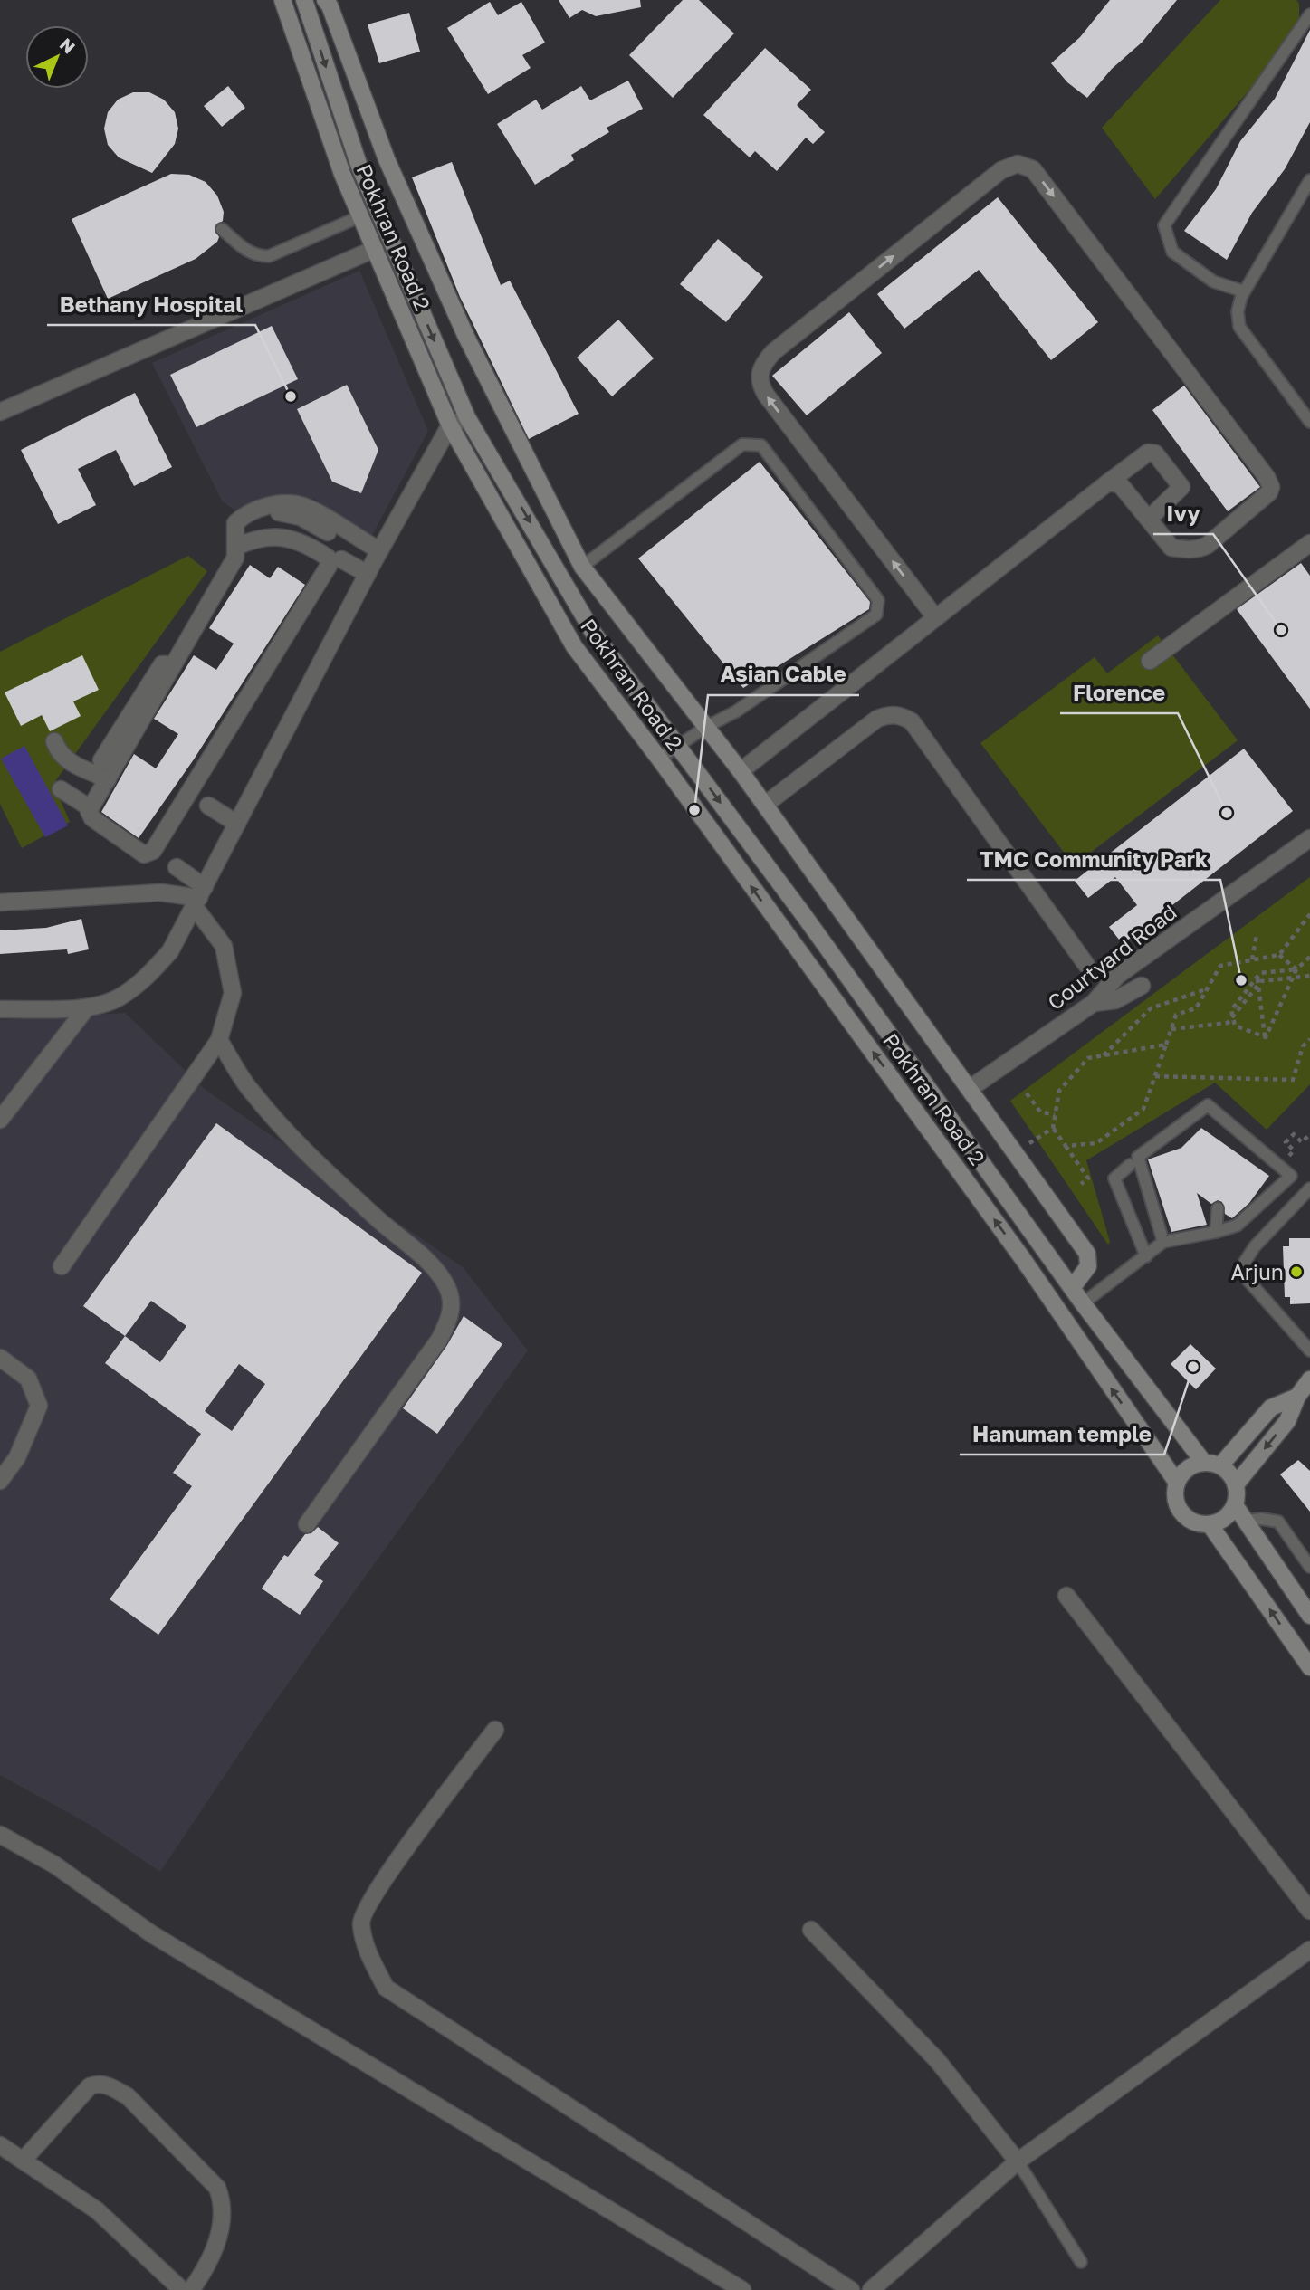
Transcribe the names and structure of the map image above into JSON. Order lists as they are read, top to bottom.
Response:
{
  "streets": {
    "main road": ["Pokhran Road 2"],
    "street": ["Courtyard Road"]
  },
  "places": [
    "Bethany Hospital",
    "Ivy",
    "Asian Cable",
    "Florence",
    "TMC Community Park",
    "Arjun",
    "Hanuman temple"
  ],
  "north": "top right"
}
